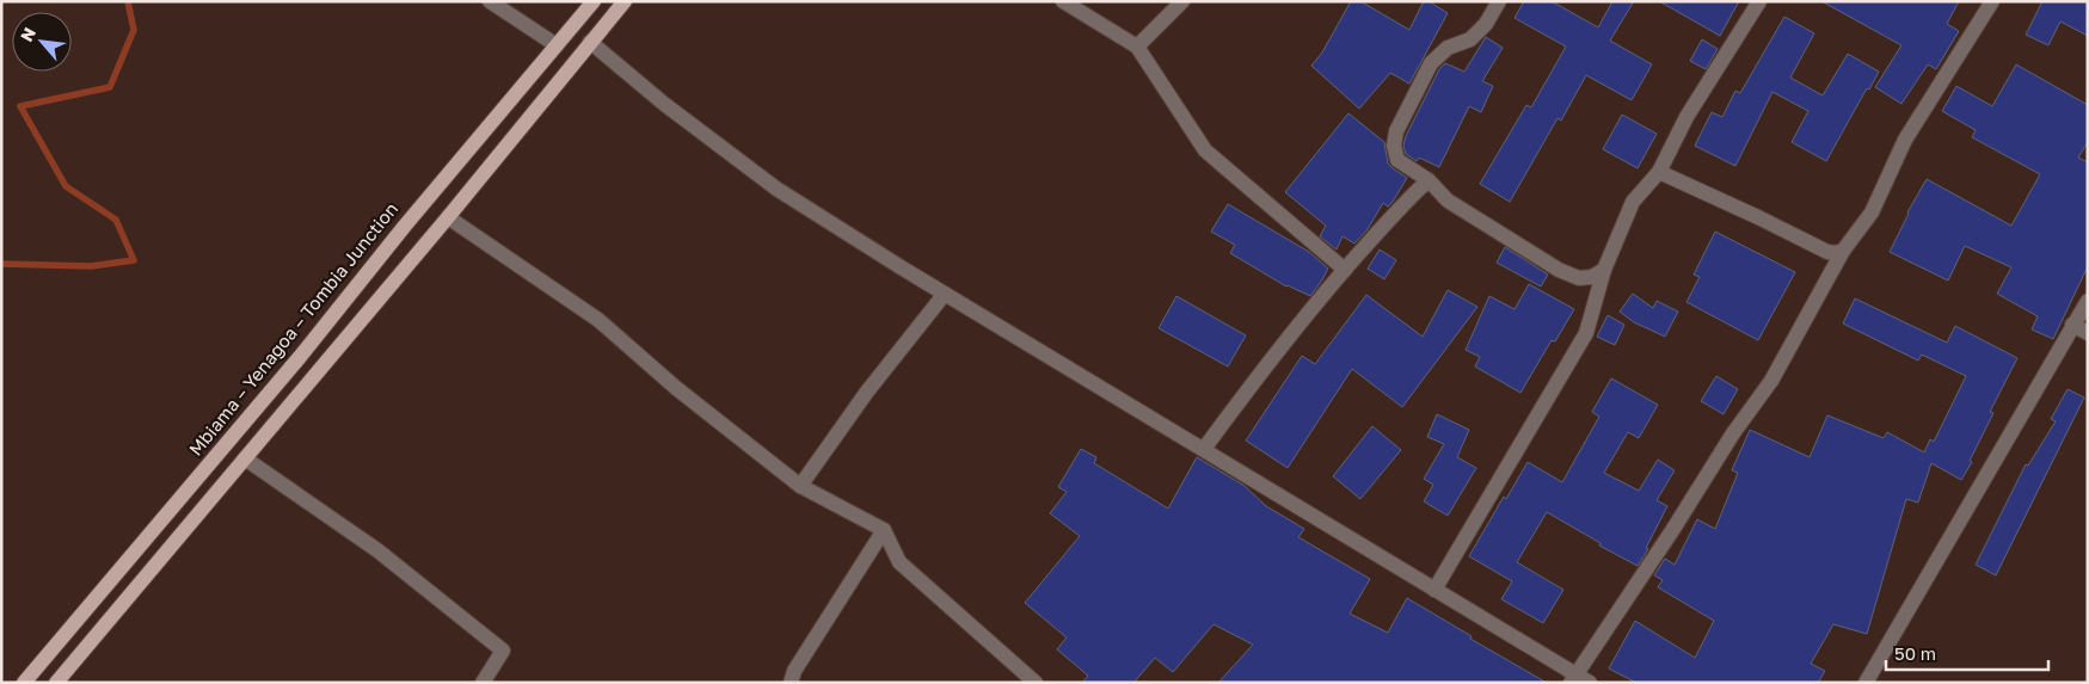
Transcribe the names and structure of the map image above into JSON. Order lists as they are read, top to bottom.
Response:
{
  "streets": {
    "main road": ["Mbiama – Yenagoa – Tombia Junction"]
  },
  "scale_bar": "50 m",
  "north": "top left"
}
